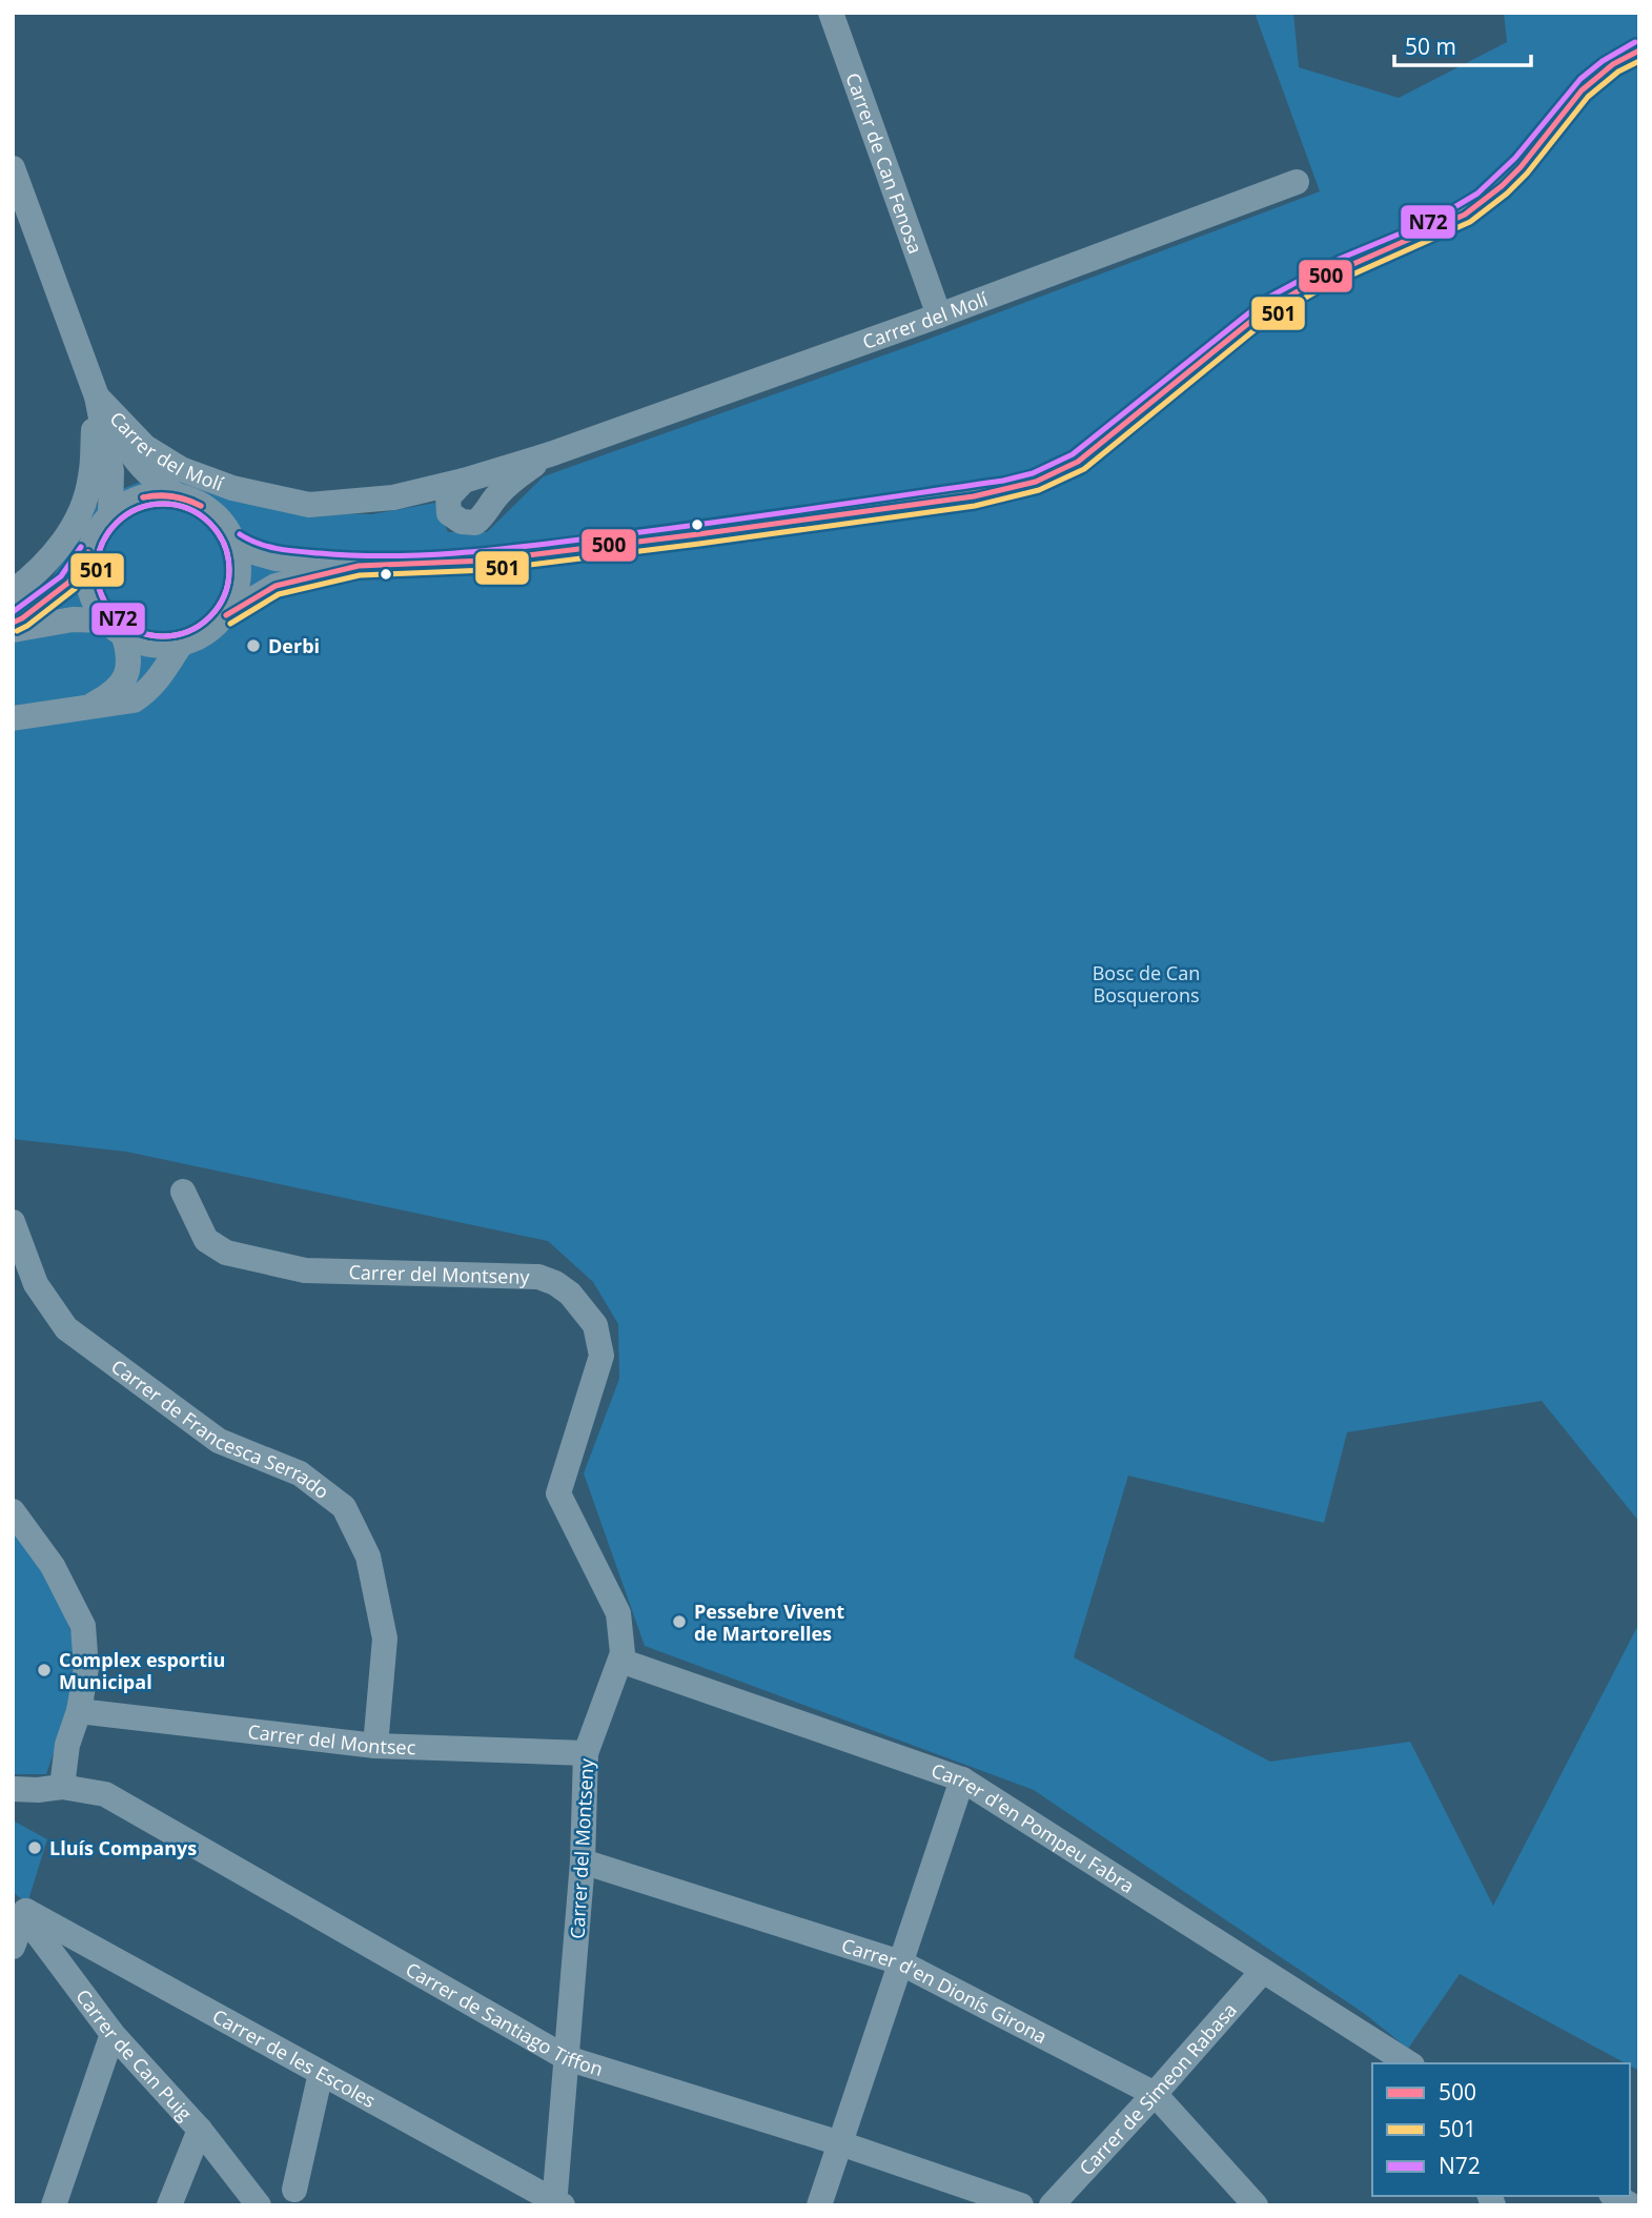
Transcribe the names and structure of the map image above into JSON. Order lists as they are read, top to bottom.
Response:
{
  "streets": {
    "street": [
      "Carrer de Can Fenosa",
      "Carrer del Molí",
      "Carrer del Montseny",
      "Carrer de Francesca Serrado",
      "Carrer del Montsec",
      "Carrer d'en Pompeu Fabra",
      "Carrer d'en Dionís Girona",
      "Carrer de Santiago Tiffon",
      "Carrer de Can Puig",
      "Carrer de les Escoles",
      "Carrer de Simeon Rabasa"
    ]
  },
  "crossings": [
    ["Carrer de Can Fenosa", "Carrer del Molí"],
    ["Carrer del Montseny", "Carrer del Montsec"],
    ["Carrer del Montseny", "Carrer d'en Pompeu Fabra"],
    ["Carrer del Montseny", "Carrer d'en Dionís Girona"],
    ["Carrer del Montseny", "Carrer de Santiago Tiffon"],
    ["Carrer del Montseny", "Carrer de les Escoles"],
    ["Carrer de Francesca Serrado", "Carrer del Montsec"],
    ["Carrer d'en Pompeu Fabra", "Carrer de Simeon Rabasa"],
    ["Carrer d'en Dionís Girona", "Carrer de Simeon Rabasa"],
    ["Carrer de Can Puig", "Carrer de les Escoles"]
  ],
  "parks": ["Bosc de Can Bosquerons"],
  "places": [
    "Derbi",
    "Pessebre Vivent de Martorelles",
    "Complex esportiu Municipal",
    "Lluís Companys"
  ],
  "lines": ["transit line N72", "transit line 500", "transit line 501"],
  "legend": ["500", "501", "N72"],
  "scale_bar": "50 m"
}
